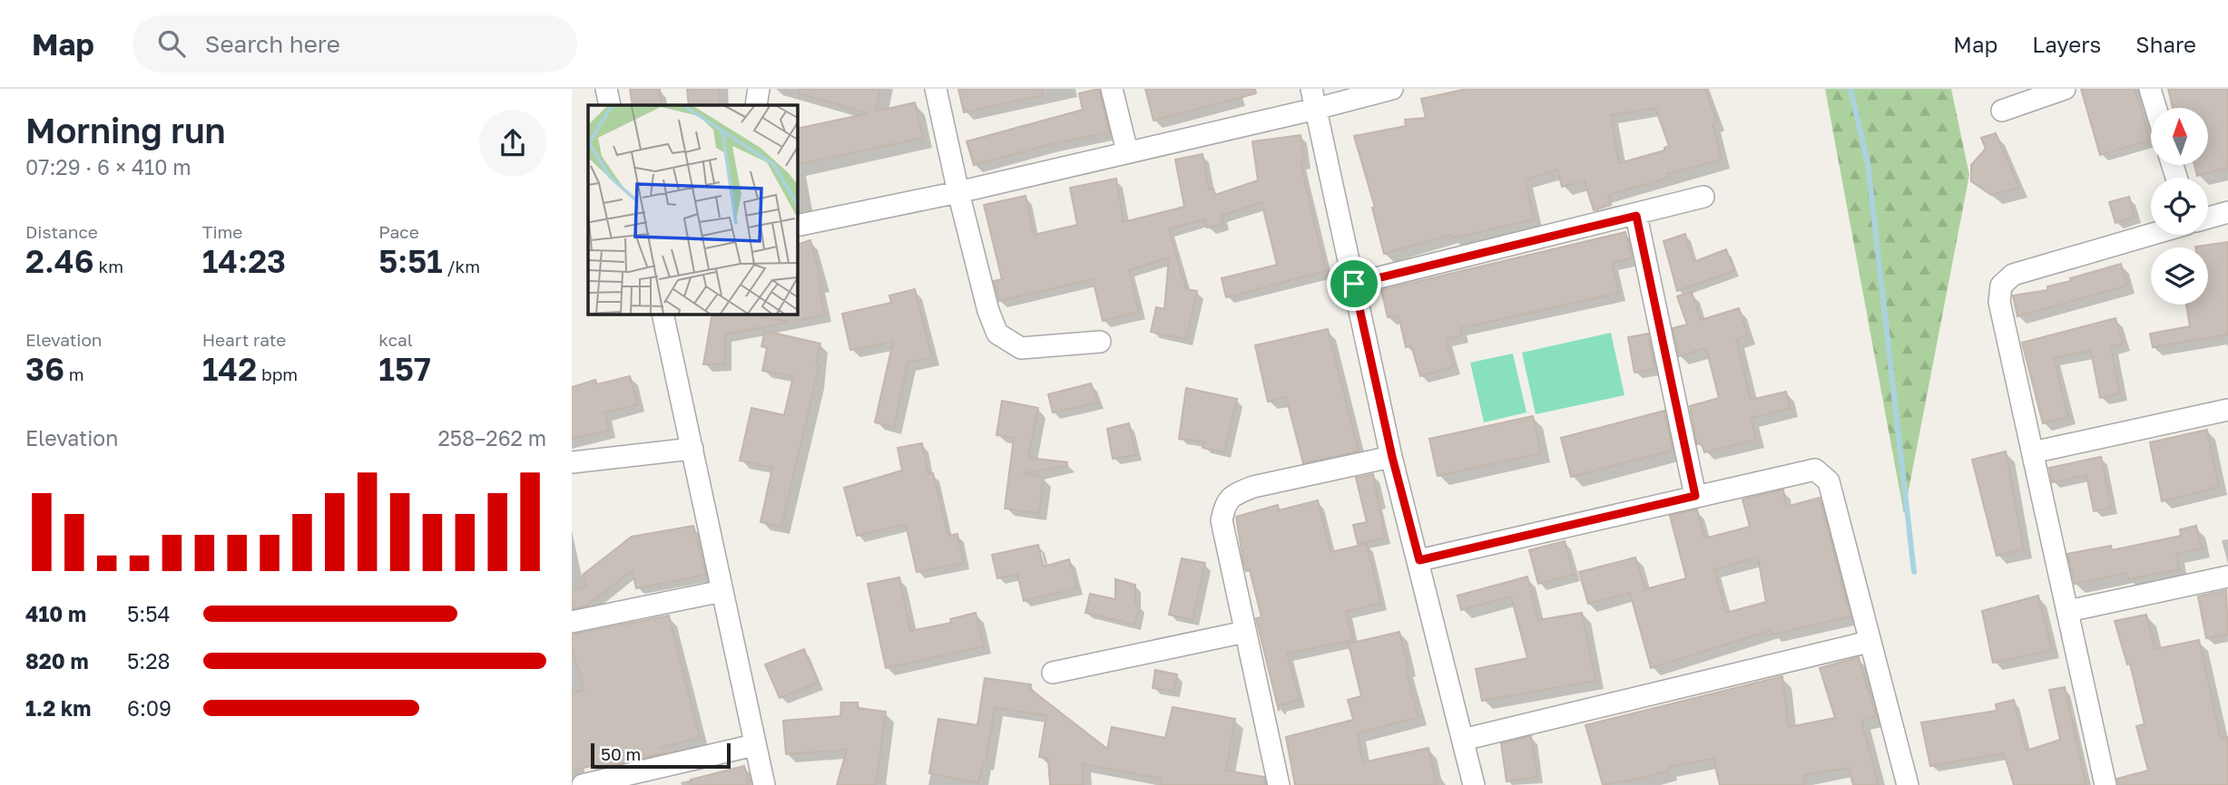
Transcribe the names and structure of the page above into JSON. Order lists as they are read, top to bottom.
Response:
{
  "scale_bar": "50 m",
  "north": "top",
  "page": {
    "header": "Map",
    "search": "Search here",
    "nav": ["Map", "Layers", "Share"],
    "heading": ["Morning run", "07:29 · 6 × 410 m"],
    "stats": [
      ["Distance", "2.46 km"],
      ["Time", "14:23"],
      ["Pace", "5:51 /km"],
      ["Elevation", "36 m"],
      ["Heart rate", "142 bpm"],
      ["kcal", "157"]
    ],
    "chart": ["Elevation", "258–262 m"],
    "list": [
      {
        "name": "410 m",
        "note": "5:54"
      },
      {
        "name": "820 m",
        "note": "5:28"
      },
      {
        "name": "1.2 km",
        "note": "6:09"
      }
    ],
    "scale": "50 m"
  }
}
